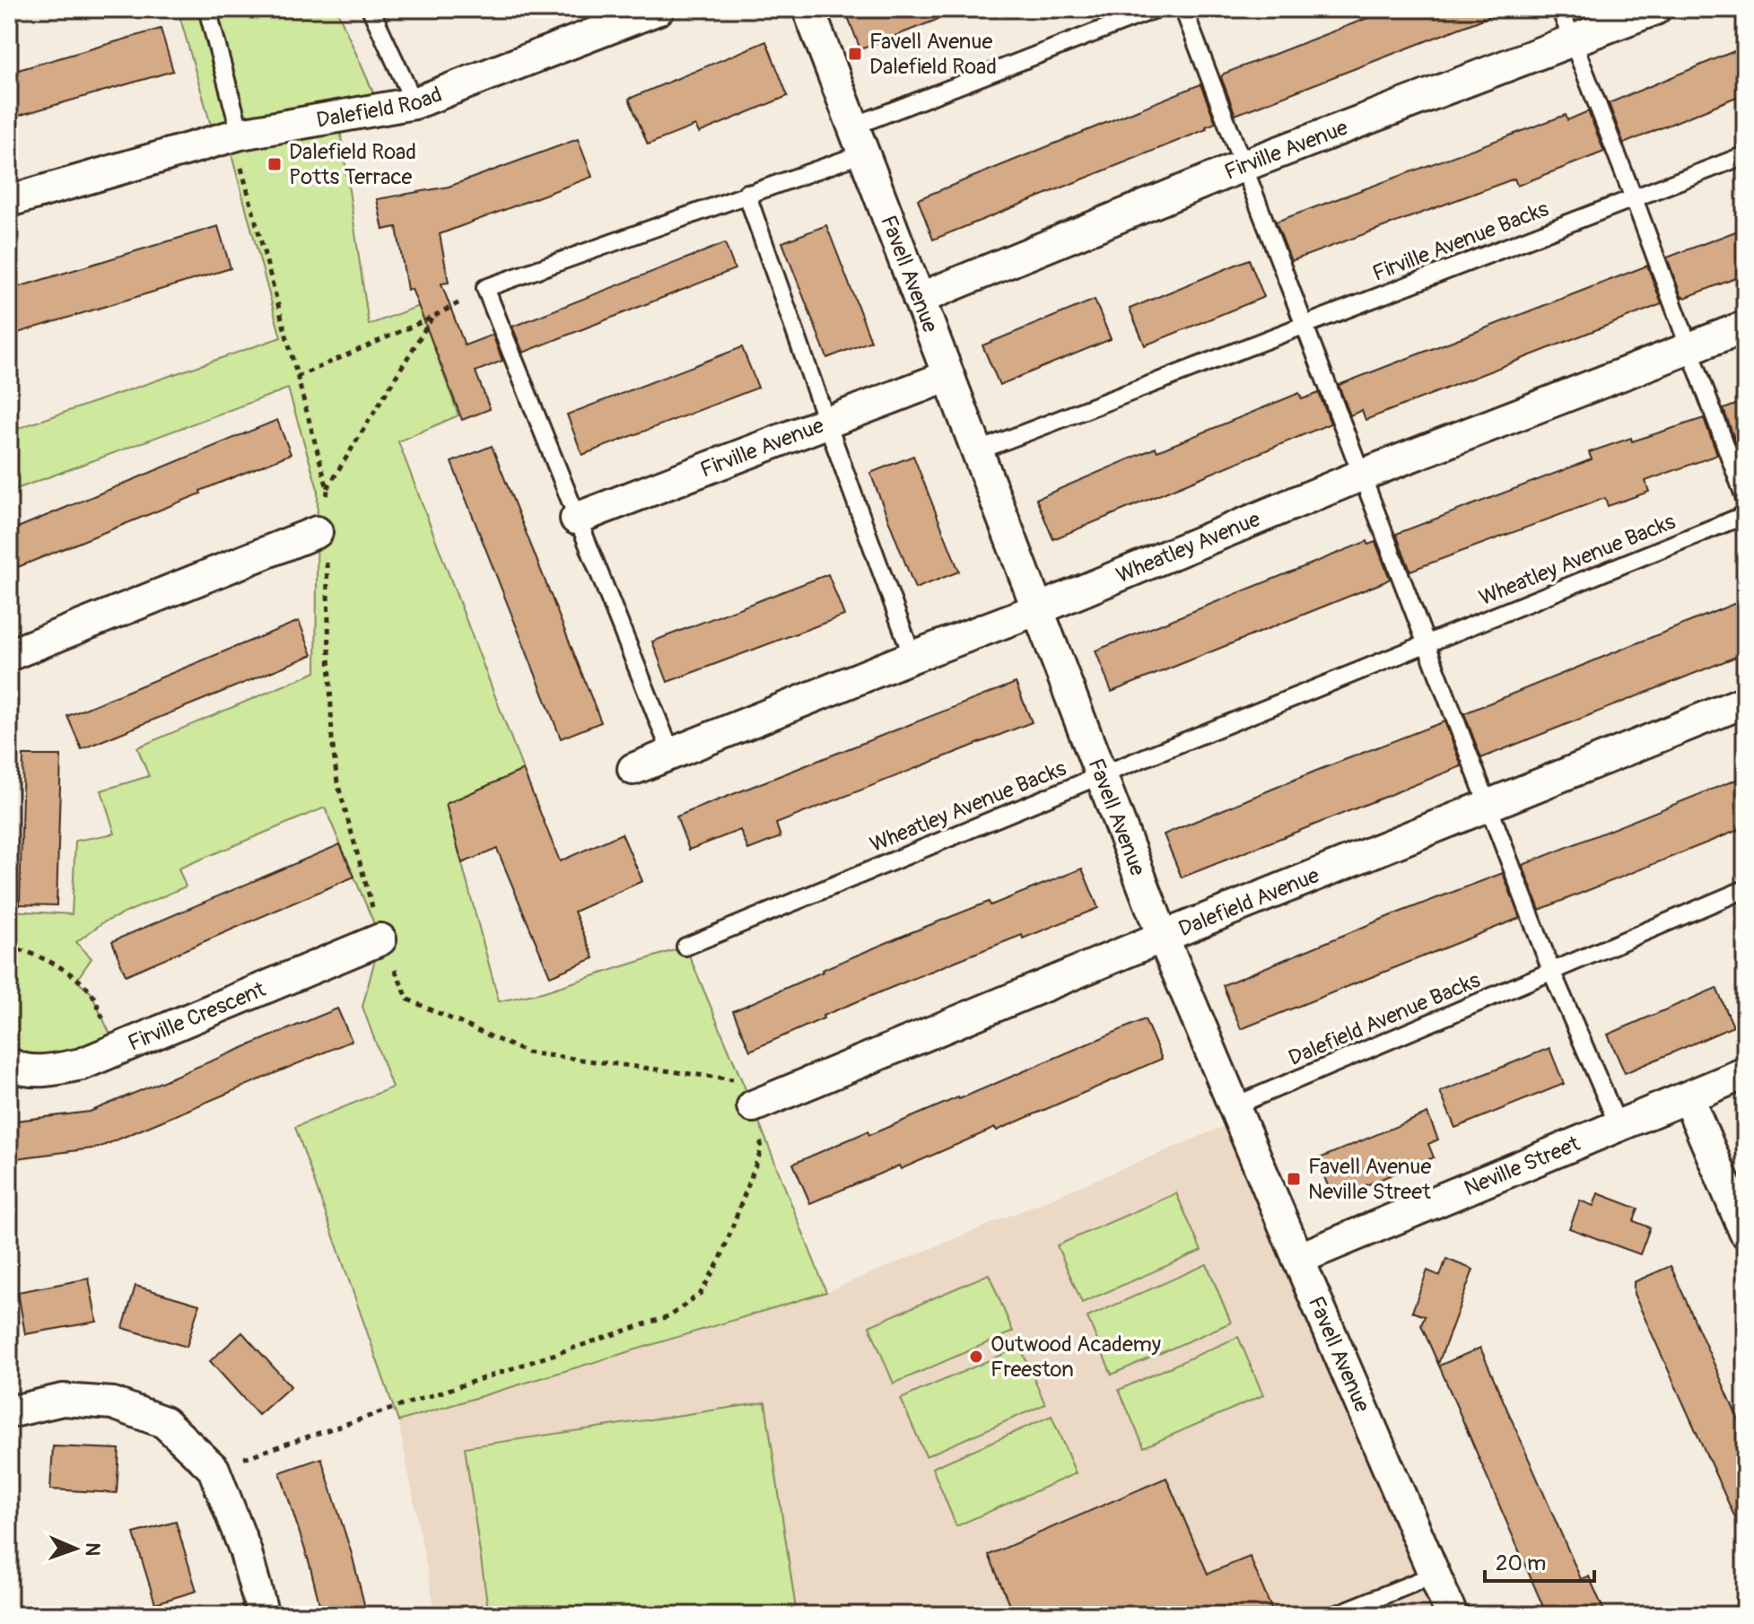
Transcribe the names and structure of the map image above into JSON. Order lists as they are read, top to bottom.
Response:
{
  "streets": {
    "street": [
      "Dalefield Road",
      "Firville Avenue",
      "Favell Avenue",
      "Wheatley Avenue",
      "Dalefield Avenue",
      "Firville Crescent",
      "Neville Street"
    ],
    "lane": ["Firville Avenue Backs", "Wheatley Avenue Backs", "Dalefield Avenue Backs"]
  },
  "crossings": [
    ["Firville Avenue", "Favell Avenue"],
    ["Firville Avenue Backs", "Favell Avenue"],
    ["Favell Avenue", "Wheatley Avenue"],
    ["Favell Avenue", "Wheatley Avenue Backs"],
    ["Favell Avenue", "Dalefield Avenue"],
    ["Favell Avenue", "Dalefield Avenue Backs"],
    ["Favell Avenue", "Neville Street"]
  ],
  "places": {
    "transit": ["Favell Avenue Dalefield Road", "Dalefield Road Potts Terrace", "Favell Avenue Neville Street"],
    "other": ["Outwood Academy Freeston"]
  },
  "scale_bar": "20 m",
  "north": "right"
}
